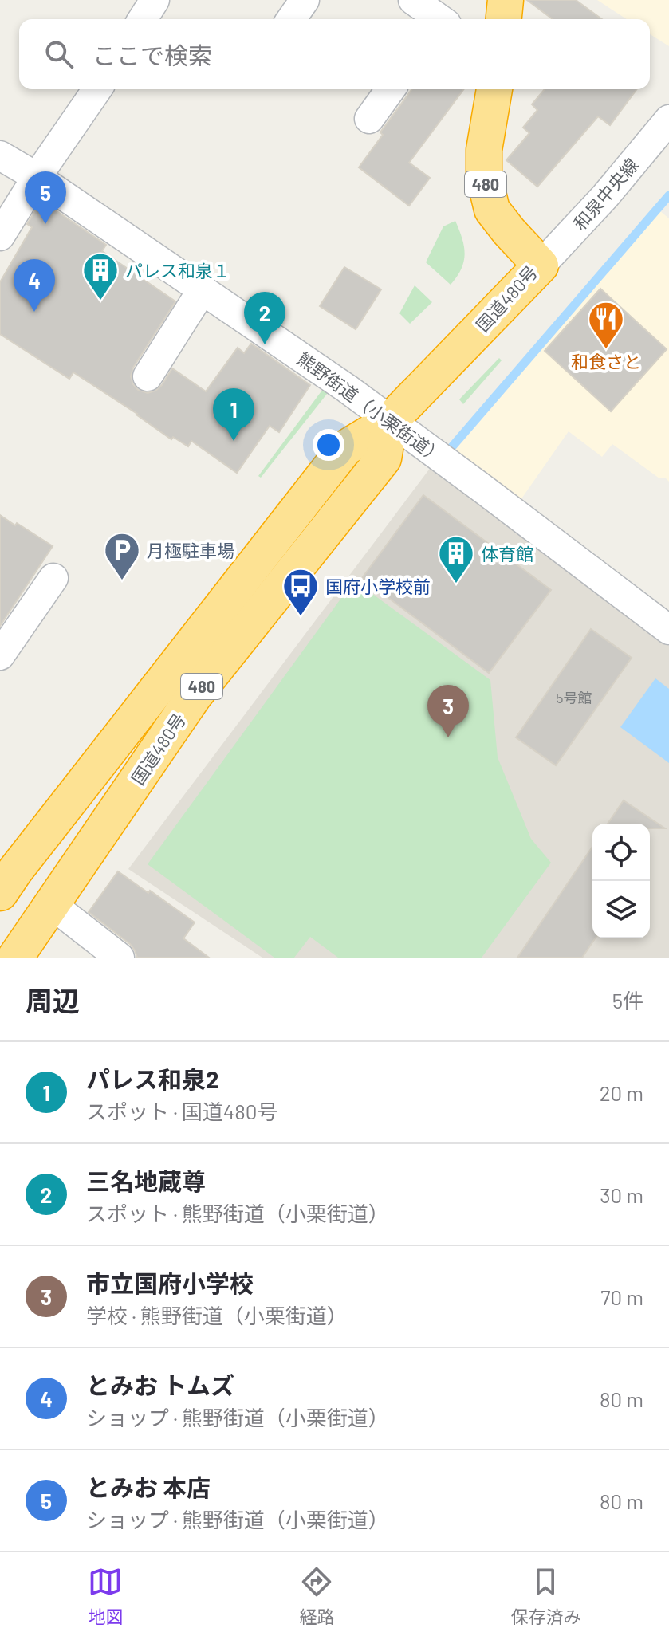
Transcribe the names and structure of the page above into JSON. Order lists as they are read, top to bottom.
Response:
{
  "streets": {
    "highway": ["480", "国道480号"],
    "street": ["和泉中央線", "熊野街道（小栗街道）"]
  },
  "crossings": [
    ["和泉中央線", "国道480号"],
    ["国道480号", "熊野街道（小栗街道）"]
  ],
  "places": {
    "building": ["パレス和泉１", "体育館"],
    "restaurant": ["和食さと"],
    "parking": ["月極駐車場"],
    "bus stop": ["国府小学校前"]
  },
  "house_numbers": ["5号館"],
  "page": {
    "search": "ここで検索",
    "pins": [
      "5",
      "4",
      "2",
      "1",
      "3"
    ],
    "heading": ["周辺", "5件"],
    "list": [
      {
        "mark": "1",
        "name": "パレス和泉2",
        "note": "スポット · 国道480号",
        "value": "20 m"
      },
      {
        "mark": "2",
        "name": "三名地蔵尊",
        "note": "スポット · 熊野街道（小栗街道）",
        "value": "30 m"
      },
      {
        "mark": "3",
        "name": "市立国府小学校",
        "note": "学校 · 熊野街道（小栗街道）",
        "value": "70 m"
      },
      {
        "mark": "4",
        "name": "とみお トムズ",
        "note": "ショップ · 熊野街道（小栗街道）",
        "value": "80 m"
      },
      {
        "mark": "5",
        "name": "とみお 本店",
        "note": "ショップ · 熊野街道（小栗街道）",
        "value": "80 m"
      }
    ],
    "nav": ["地図", "経路", "保存済み"]
  }
}
